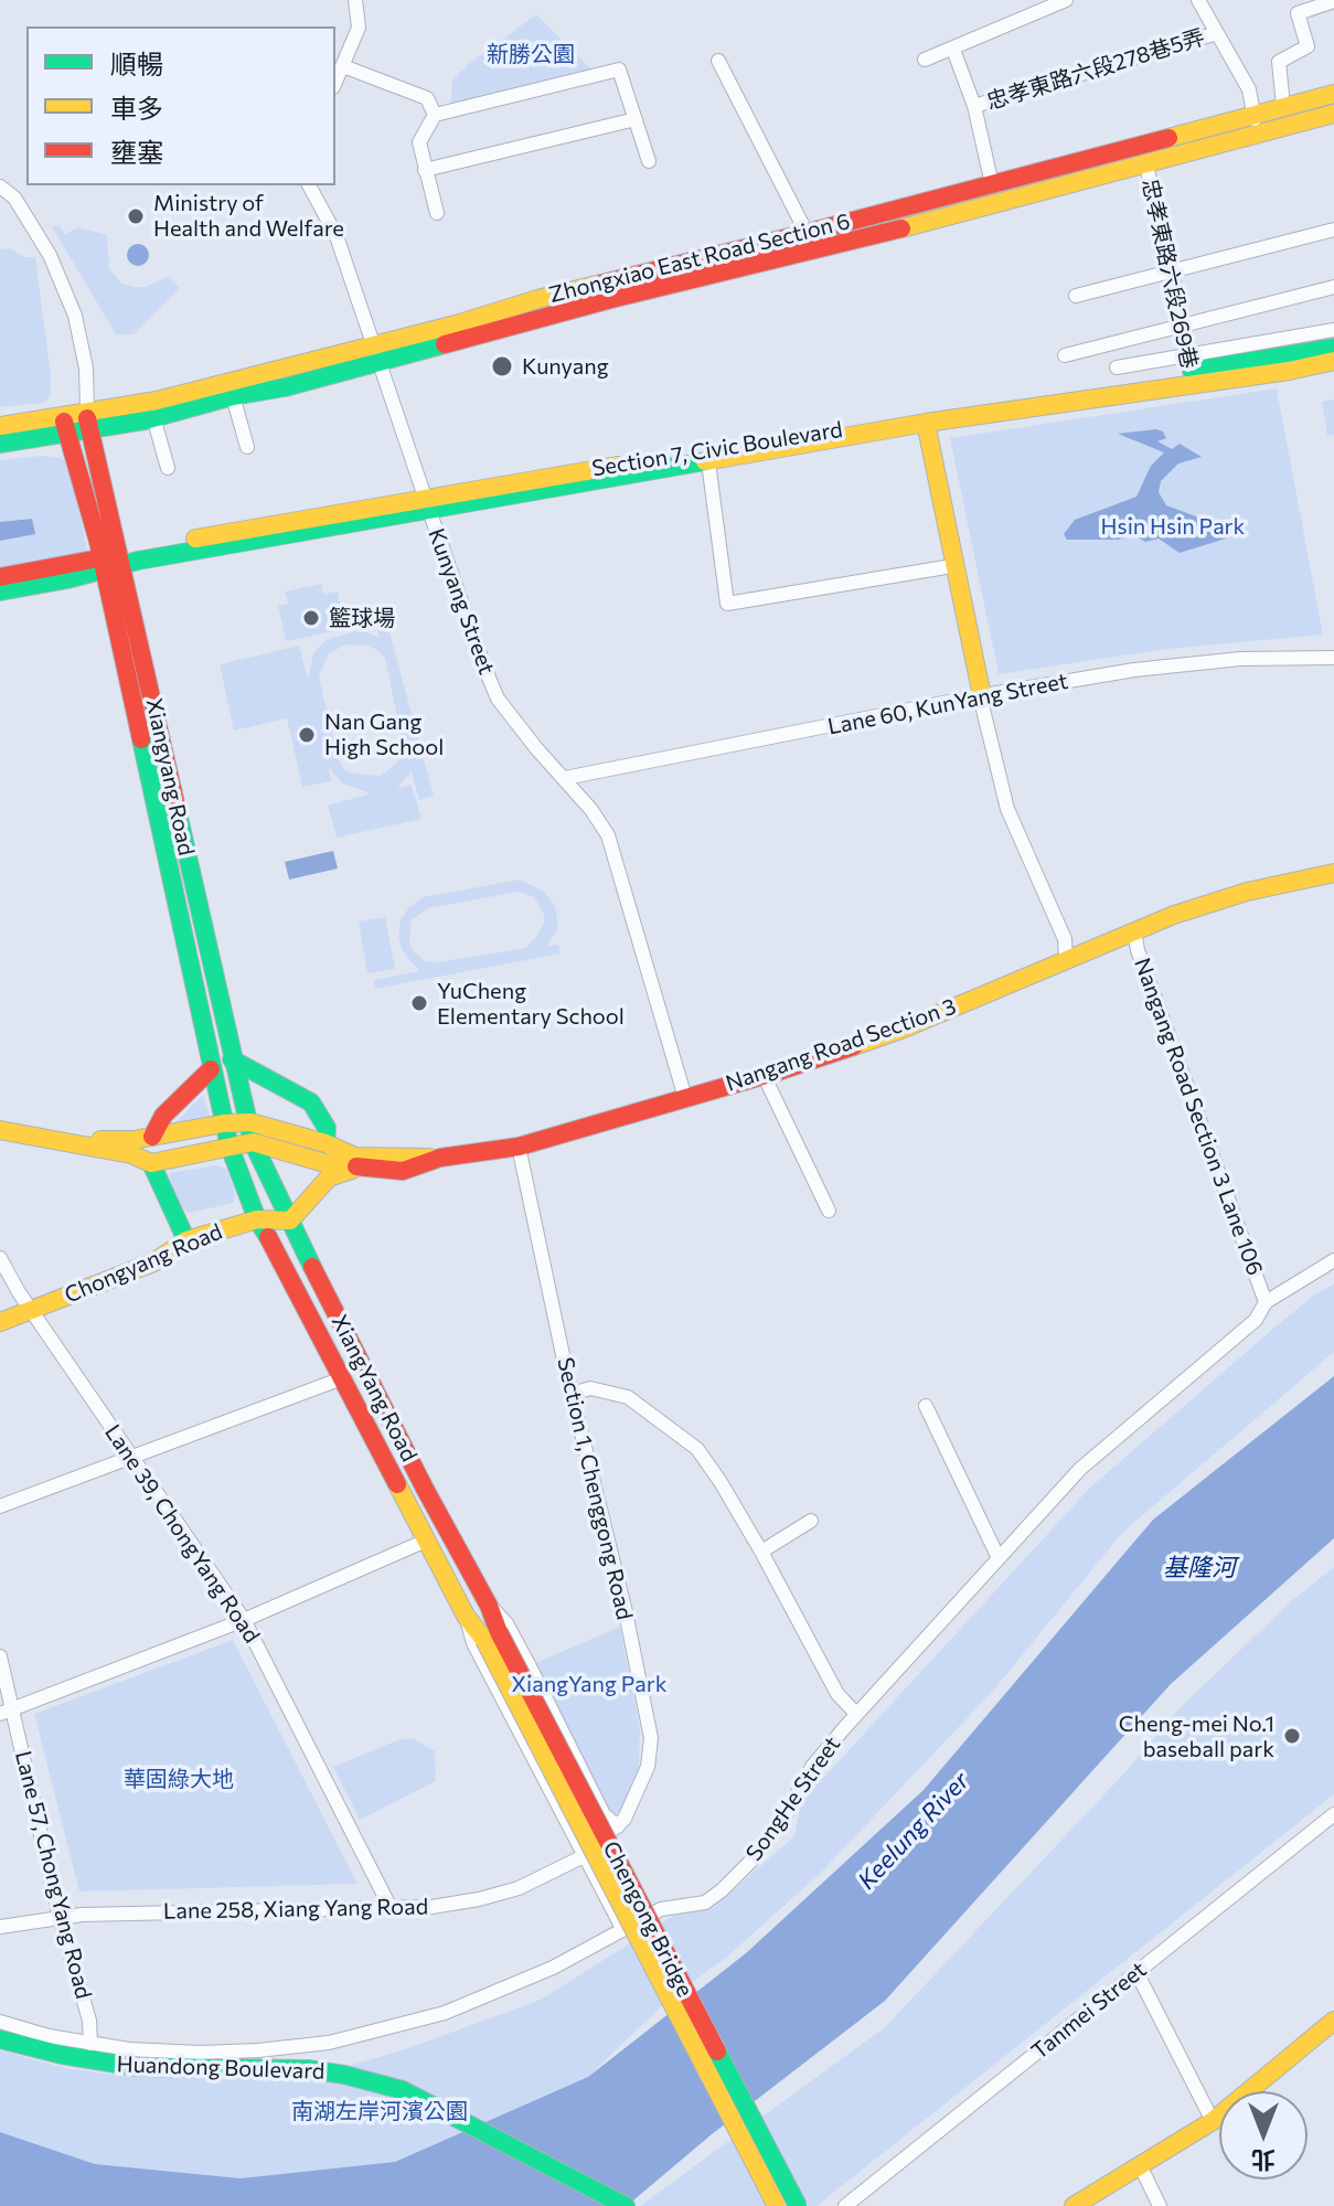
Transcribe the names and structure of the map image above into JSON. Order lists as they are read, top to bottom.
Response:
{
  "streets": {
    "main road": [
      "Zhongxiao East Road Section 6",
      "Section 7, Civic Boulevard",
      "Xiangyang Road",
      "Nangang Road Section 3",
      "Chongyang Road",
      "XiangYang Road",
      "Chengong Bridge",
      "Huandong Boulevard"
    ],
    "street": [
      "忠孝東路六段278巷5弄",
      "忠孝東路六段269巷",
      "Kunyang Street",
      "Lane 60, KunYang Street",
      "Nangang Road Section 3 Lane 106",
      "Section 1, Chenggong Road",
      "Lane 39, ChongYang Road",
      "SongHe Street",
      "Lane 57, ChongYang Road",
      "Lane 258, Xiang Yang Road",
      "Tanmei Street"
    ]
  },
  "crossings": [
    ["Zhongxiao East Road Section 6", "忠孝東路六段269巷"],
    ["Zhongxiao East Road Section 6", "Kunyang Street"],
    ["Zhongxiao East Road Section 6", "Xiangyang Road"],
    ["忠孝東路六段269巷", "Section 7, Civic Boulevard"],
    ["Section 7, Civic Boulevard", "Kunyang Street"],
    ["Section 7, Civic Boulevard", "Xiangyang Road"],
    ["Kunyang Street", "Lane 60, KunYang Street"],
    ["Kunyang Street", "Nangang Road Section 3"],
    ["Xiangyang Road", "XiangYang Road"],
    ["Nangang Road Section 3", "Nangang Road Section 3 Lane 106"],
    ["Nangang Road Section 3", "Section 1, Chenggong Road"],
    ["Nangang Road Section 3 Lane 106", "SongHe Street"],
    ["Chongyang Road", "XiangYang Road"],
    ["Chongyang Road", "Lane 39, ChongYang Road"],
    ["XiangYang Road", "Chengong Bridge"],
    ["Section 1, Chenggong Road", "Lane 258, Xiang Yang Road"],
    ["Lane 39, ChongYang Road", "Lane 258, Xiang Yang Road"],
    ["SongHe Street", "Lane 57, ChongYang Road"],
    ["Lane 57, ChongYang Road", "Lane 258, Xiang Yang Road"]
  ],
  "water": ["基隆河", "Keelung River"],
  "parks": [
    "新勝公園",
    "Hsin Hsin Park",
    "XiangYang Park",
    "華固綠大地",
    "南湖左岸河濱公園"
  ],
  "places": [
    "Ministry of Health and Welfare",
    "Kunyang",
    "籃球場",
    "Nan Gang High School",
    "YuCheng Elementary School",
    "Cheng-mei No.1 baseball park"
  ],
  "legend": ["順暢", "車多", "壅塞"],
  "north": "bottom"
}
